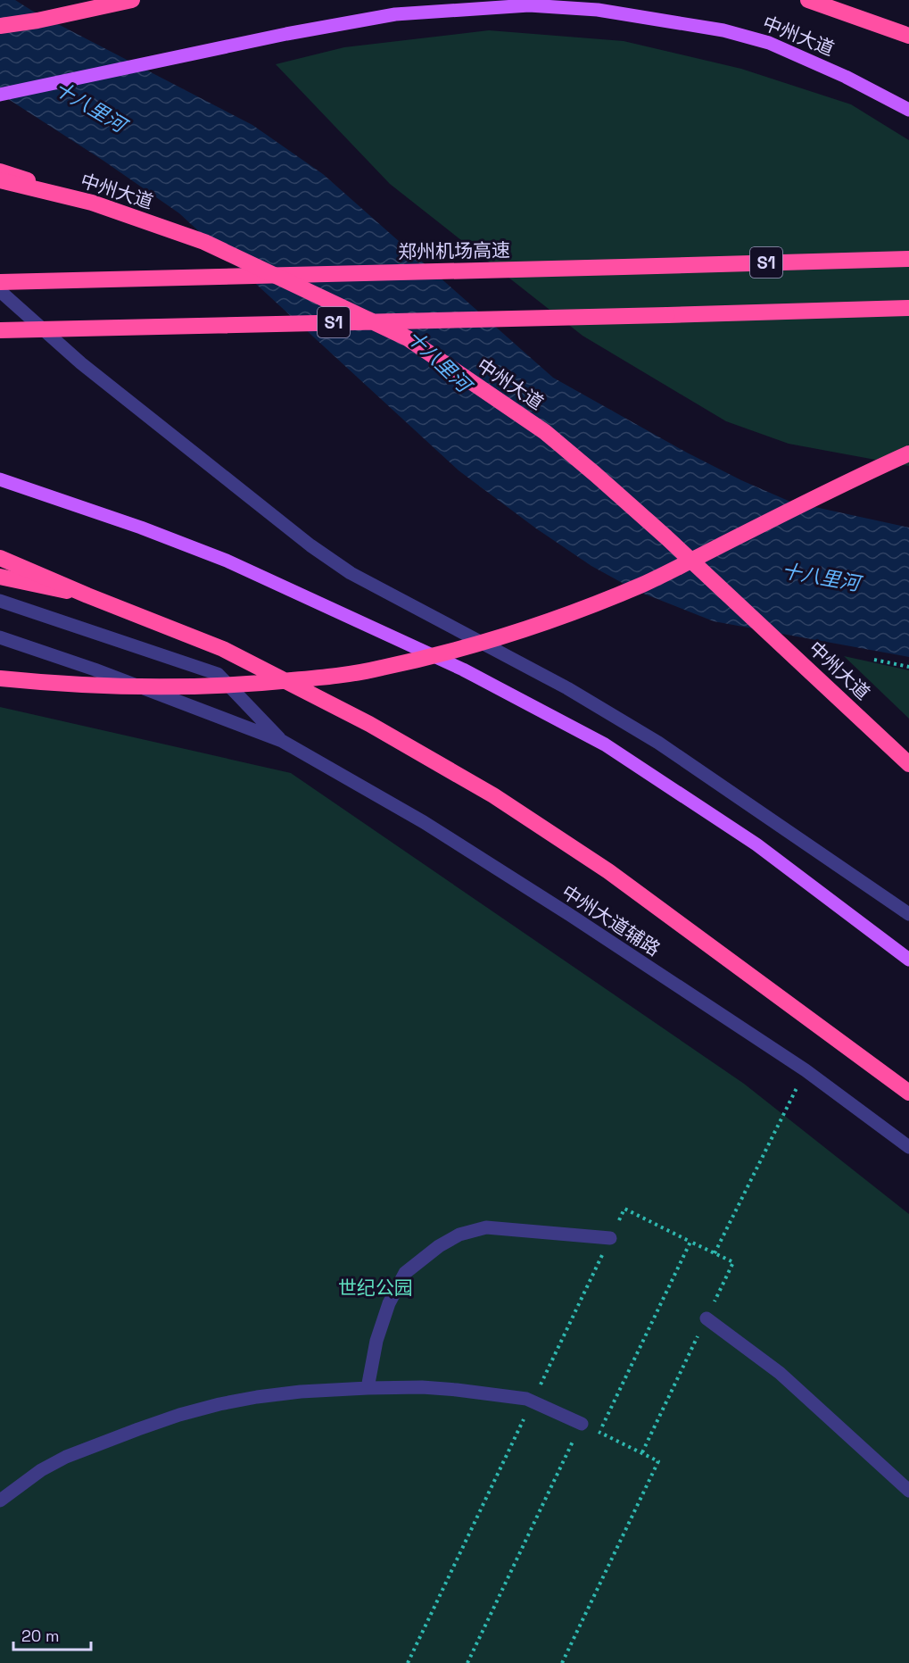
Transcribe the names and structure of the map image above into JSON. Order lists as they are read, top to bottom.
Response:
{
  "streets": {
    "highway": ["中州大道", "郑州机场高速", "S1"],
    "street": ["中州大道辅路"]
  },
  "water": ["十八里河"],
  "parks": ["世纪公园"],
  "scale_bar": "20 m"
}
